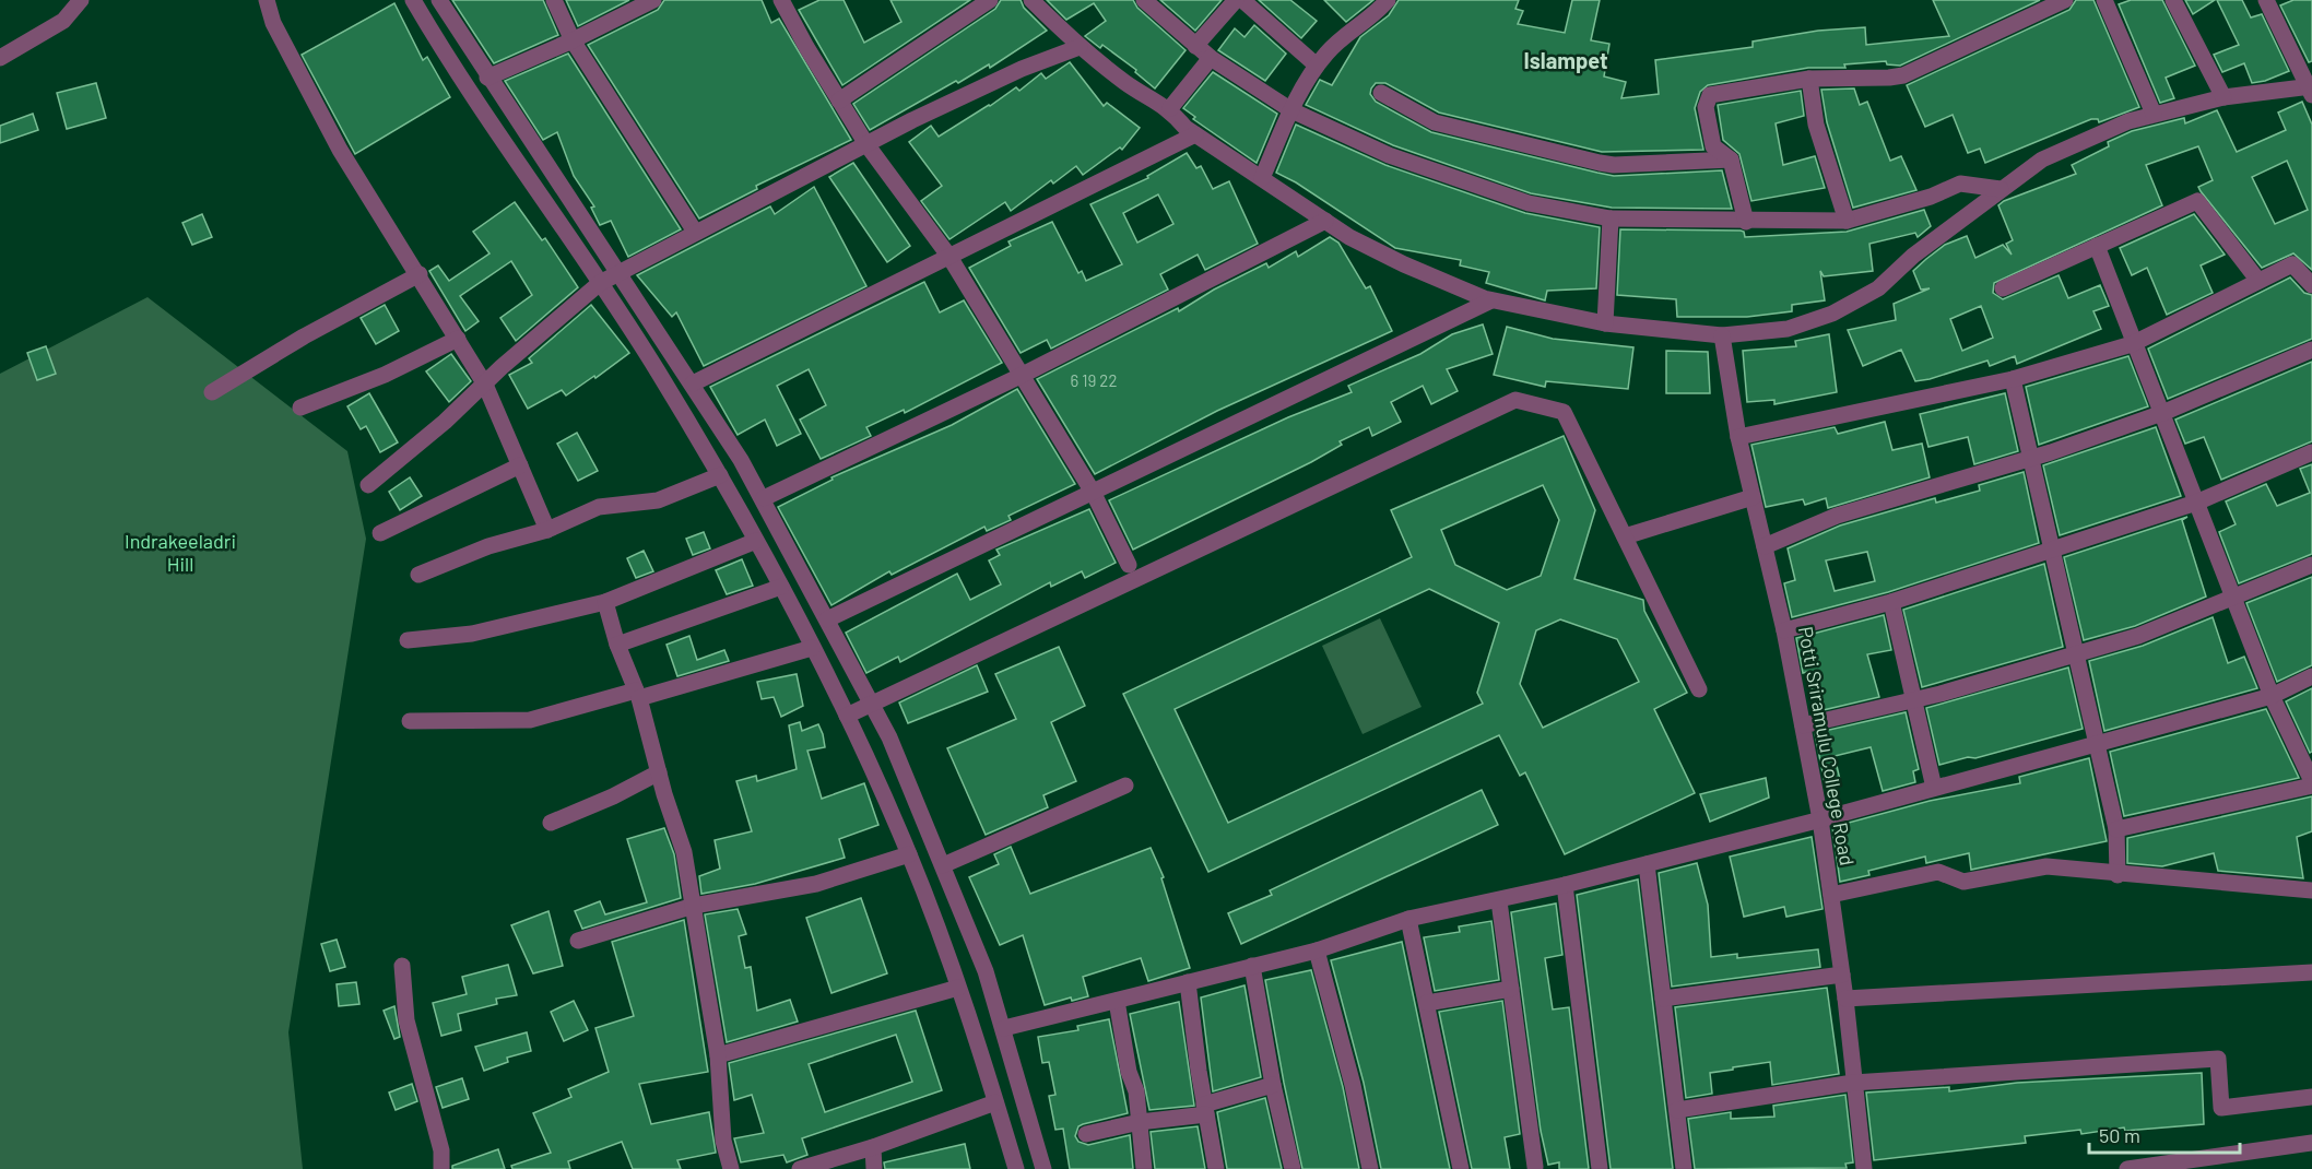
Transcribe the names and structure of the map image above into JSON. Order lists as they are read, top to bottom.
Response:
{
  "streets": {
    "street": ["Potti Sriramulu College Road"]
  },
  "districts": ["Islampet"],
  "parks": ["Indrakeeladri Hill"],
  "house_numbers": ["6 19 22"],
  "scale_bar": "50 m"
}
